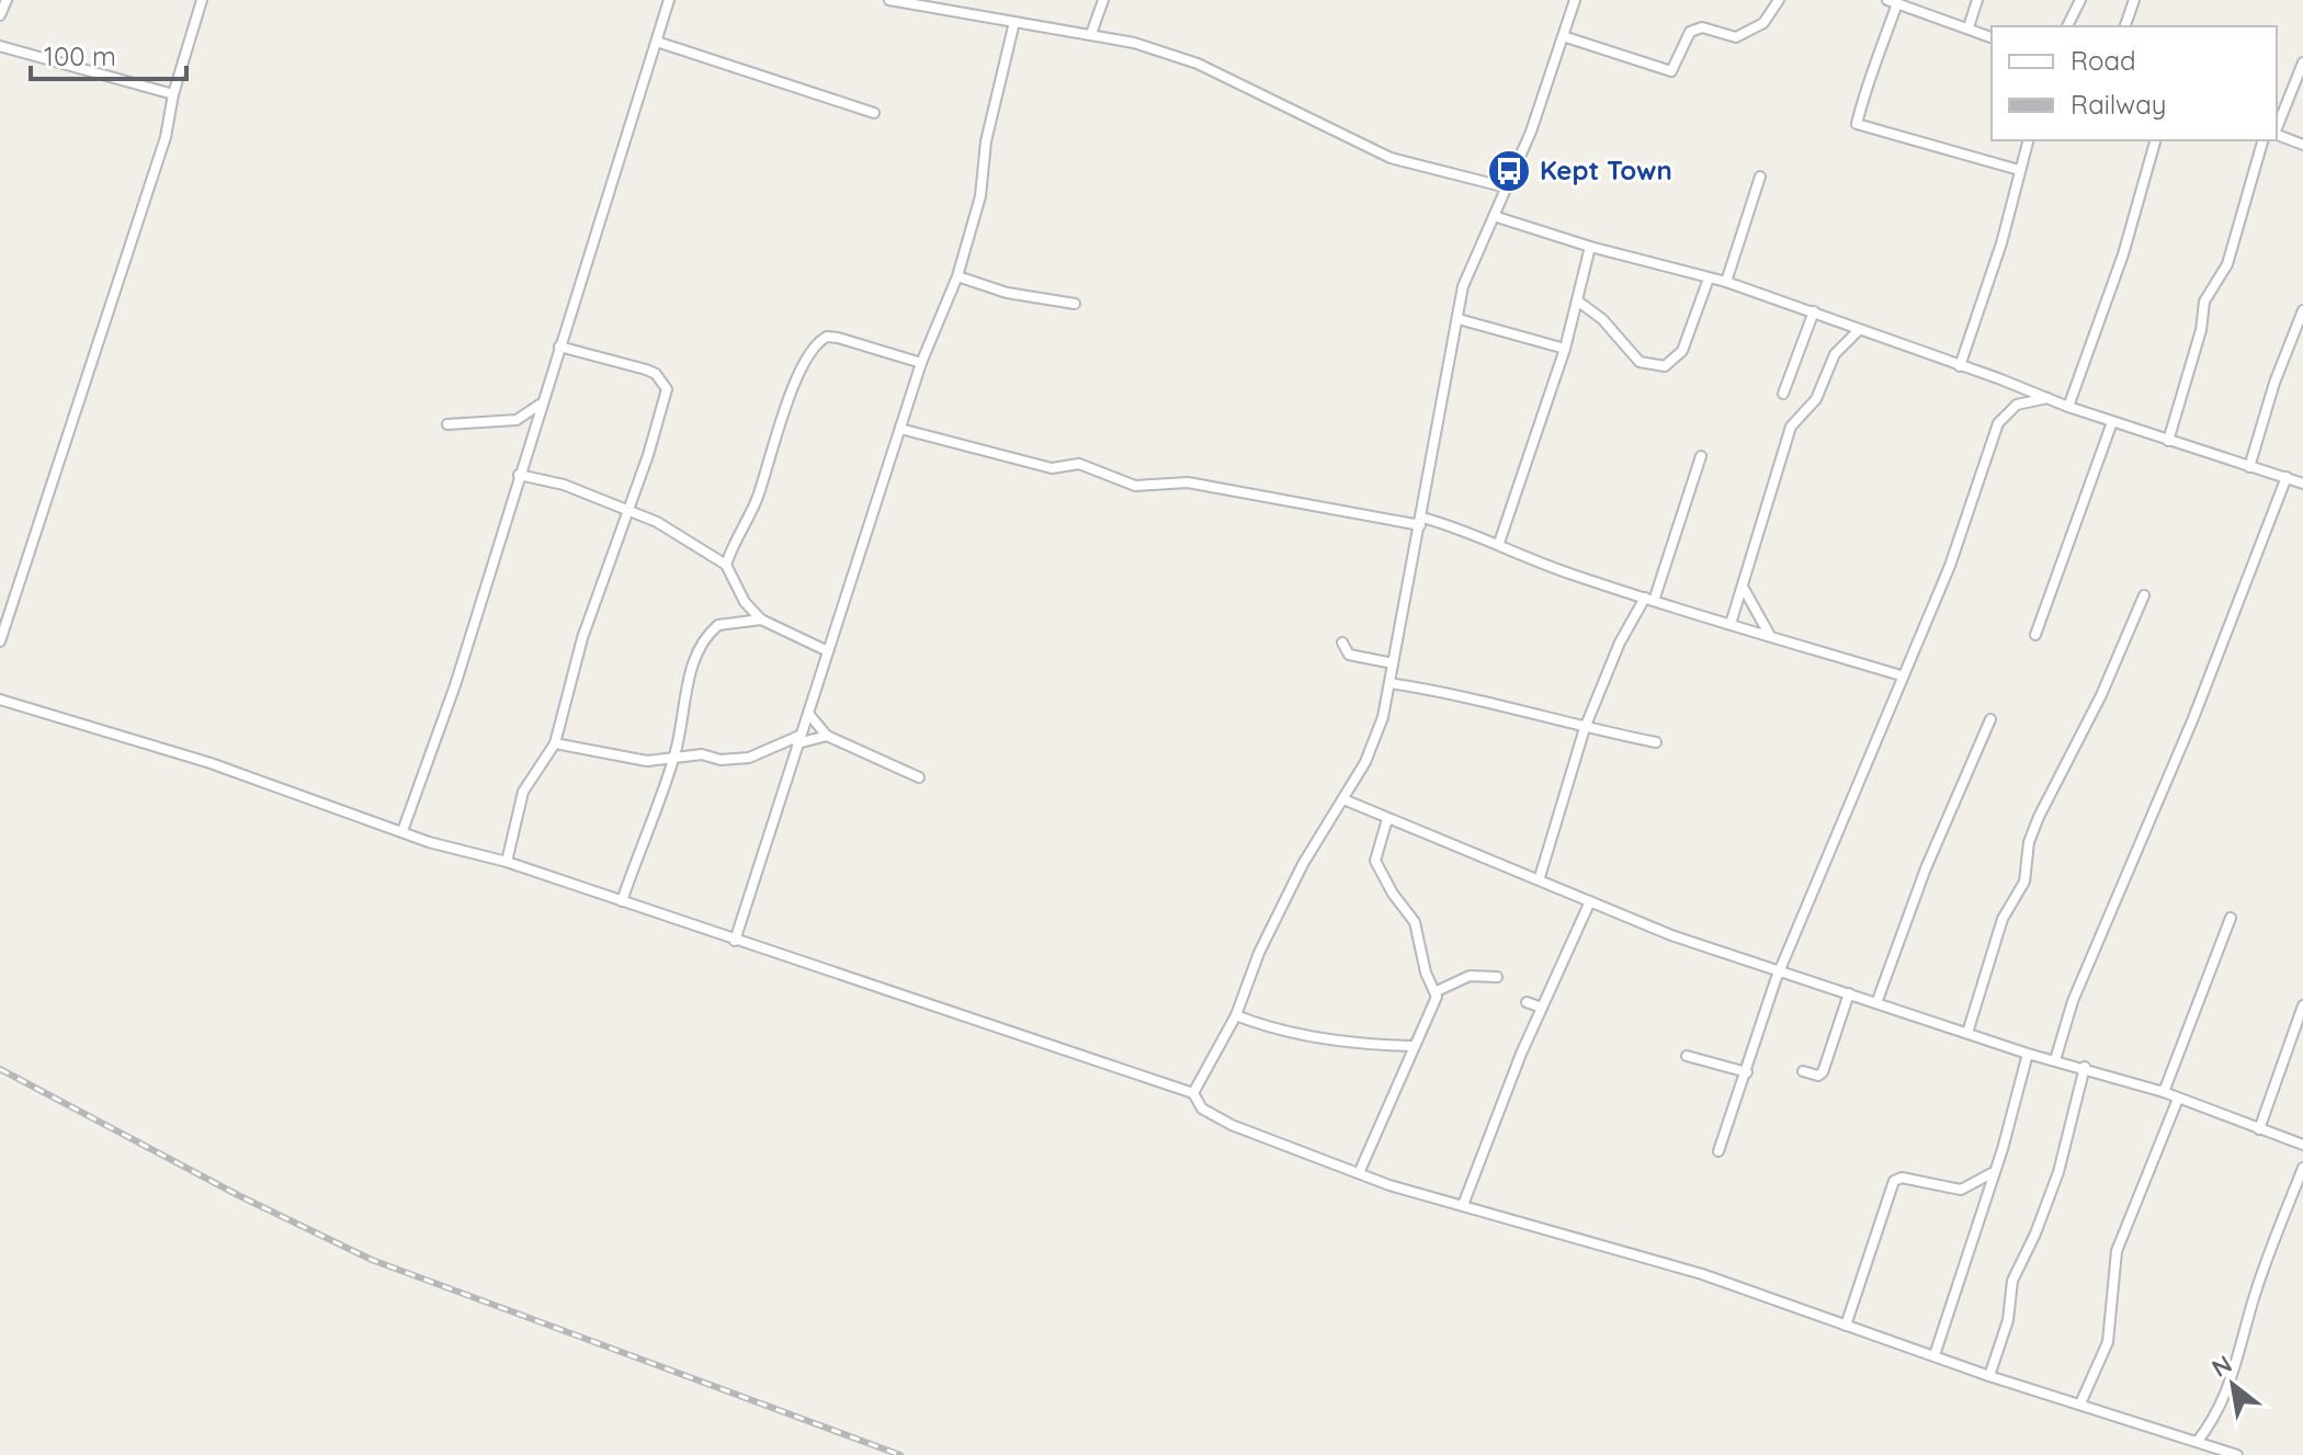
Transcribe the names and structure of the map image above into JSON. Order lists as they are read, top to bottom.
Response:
{
  "places": {
    "bus stop": ["Kept Town"]
  },
  "legend": ["Road", "Railway"],
  "scale_bar": "100 m",
  "north": "top left"
}
